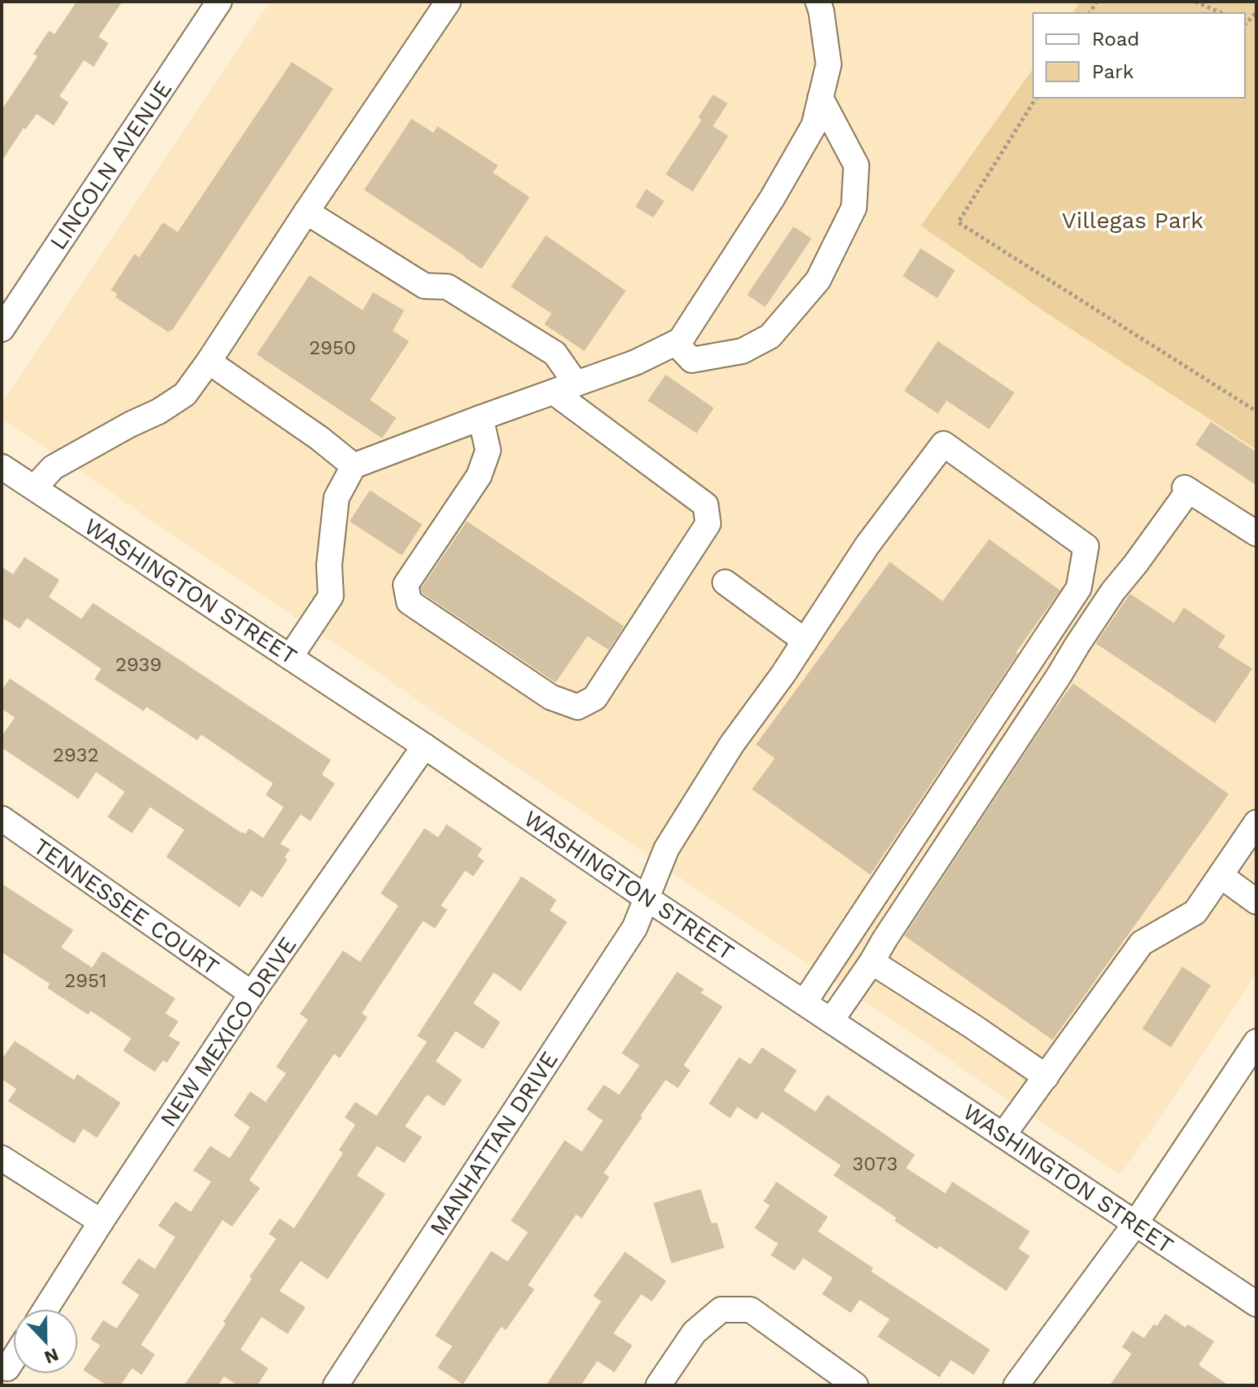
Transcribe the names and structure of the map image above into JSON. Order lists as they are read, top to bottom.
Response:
{
  "streets": {
    "street": [
      "LINCOLN AVENUE",
      "WASHINGTON STREET",
      "TENNESSEE COURT",
      "NEW MEXICO DRIVE",
      "MANHATTAN DRIVE"
    ]
  },
  "crossings": [
    ["WASHINGTON STREET", "NEW MEXICO DRIVE"],
    ["WASHINGTON STREET", "MANHATTAN DRIVE"],
    ["TENNESSEE COURT", "NEW MEXICO DRIVE"]
  ],
  "parks": ["Villegas Park"],
  "house_numbers": [
    "2950",
    "2939",
    "2932",
    "2951",
    "3073"
  ],
  "legend": ["Road", "Park"],
  "north": "bottom"
}
